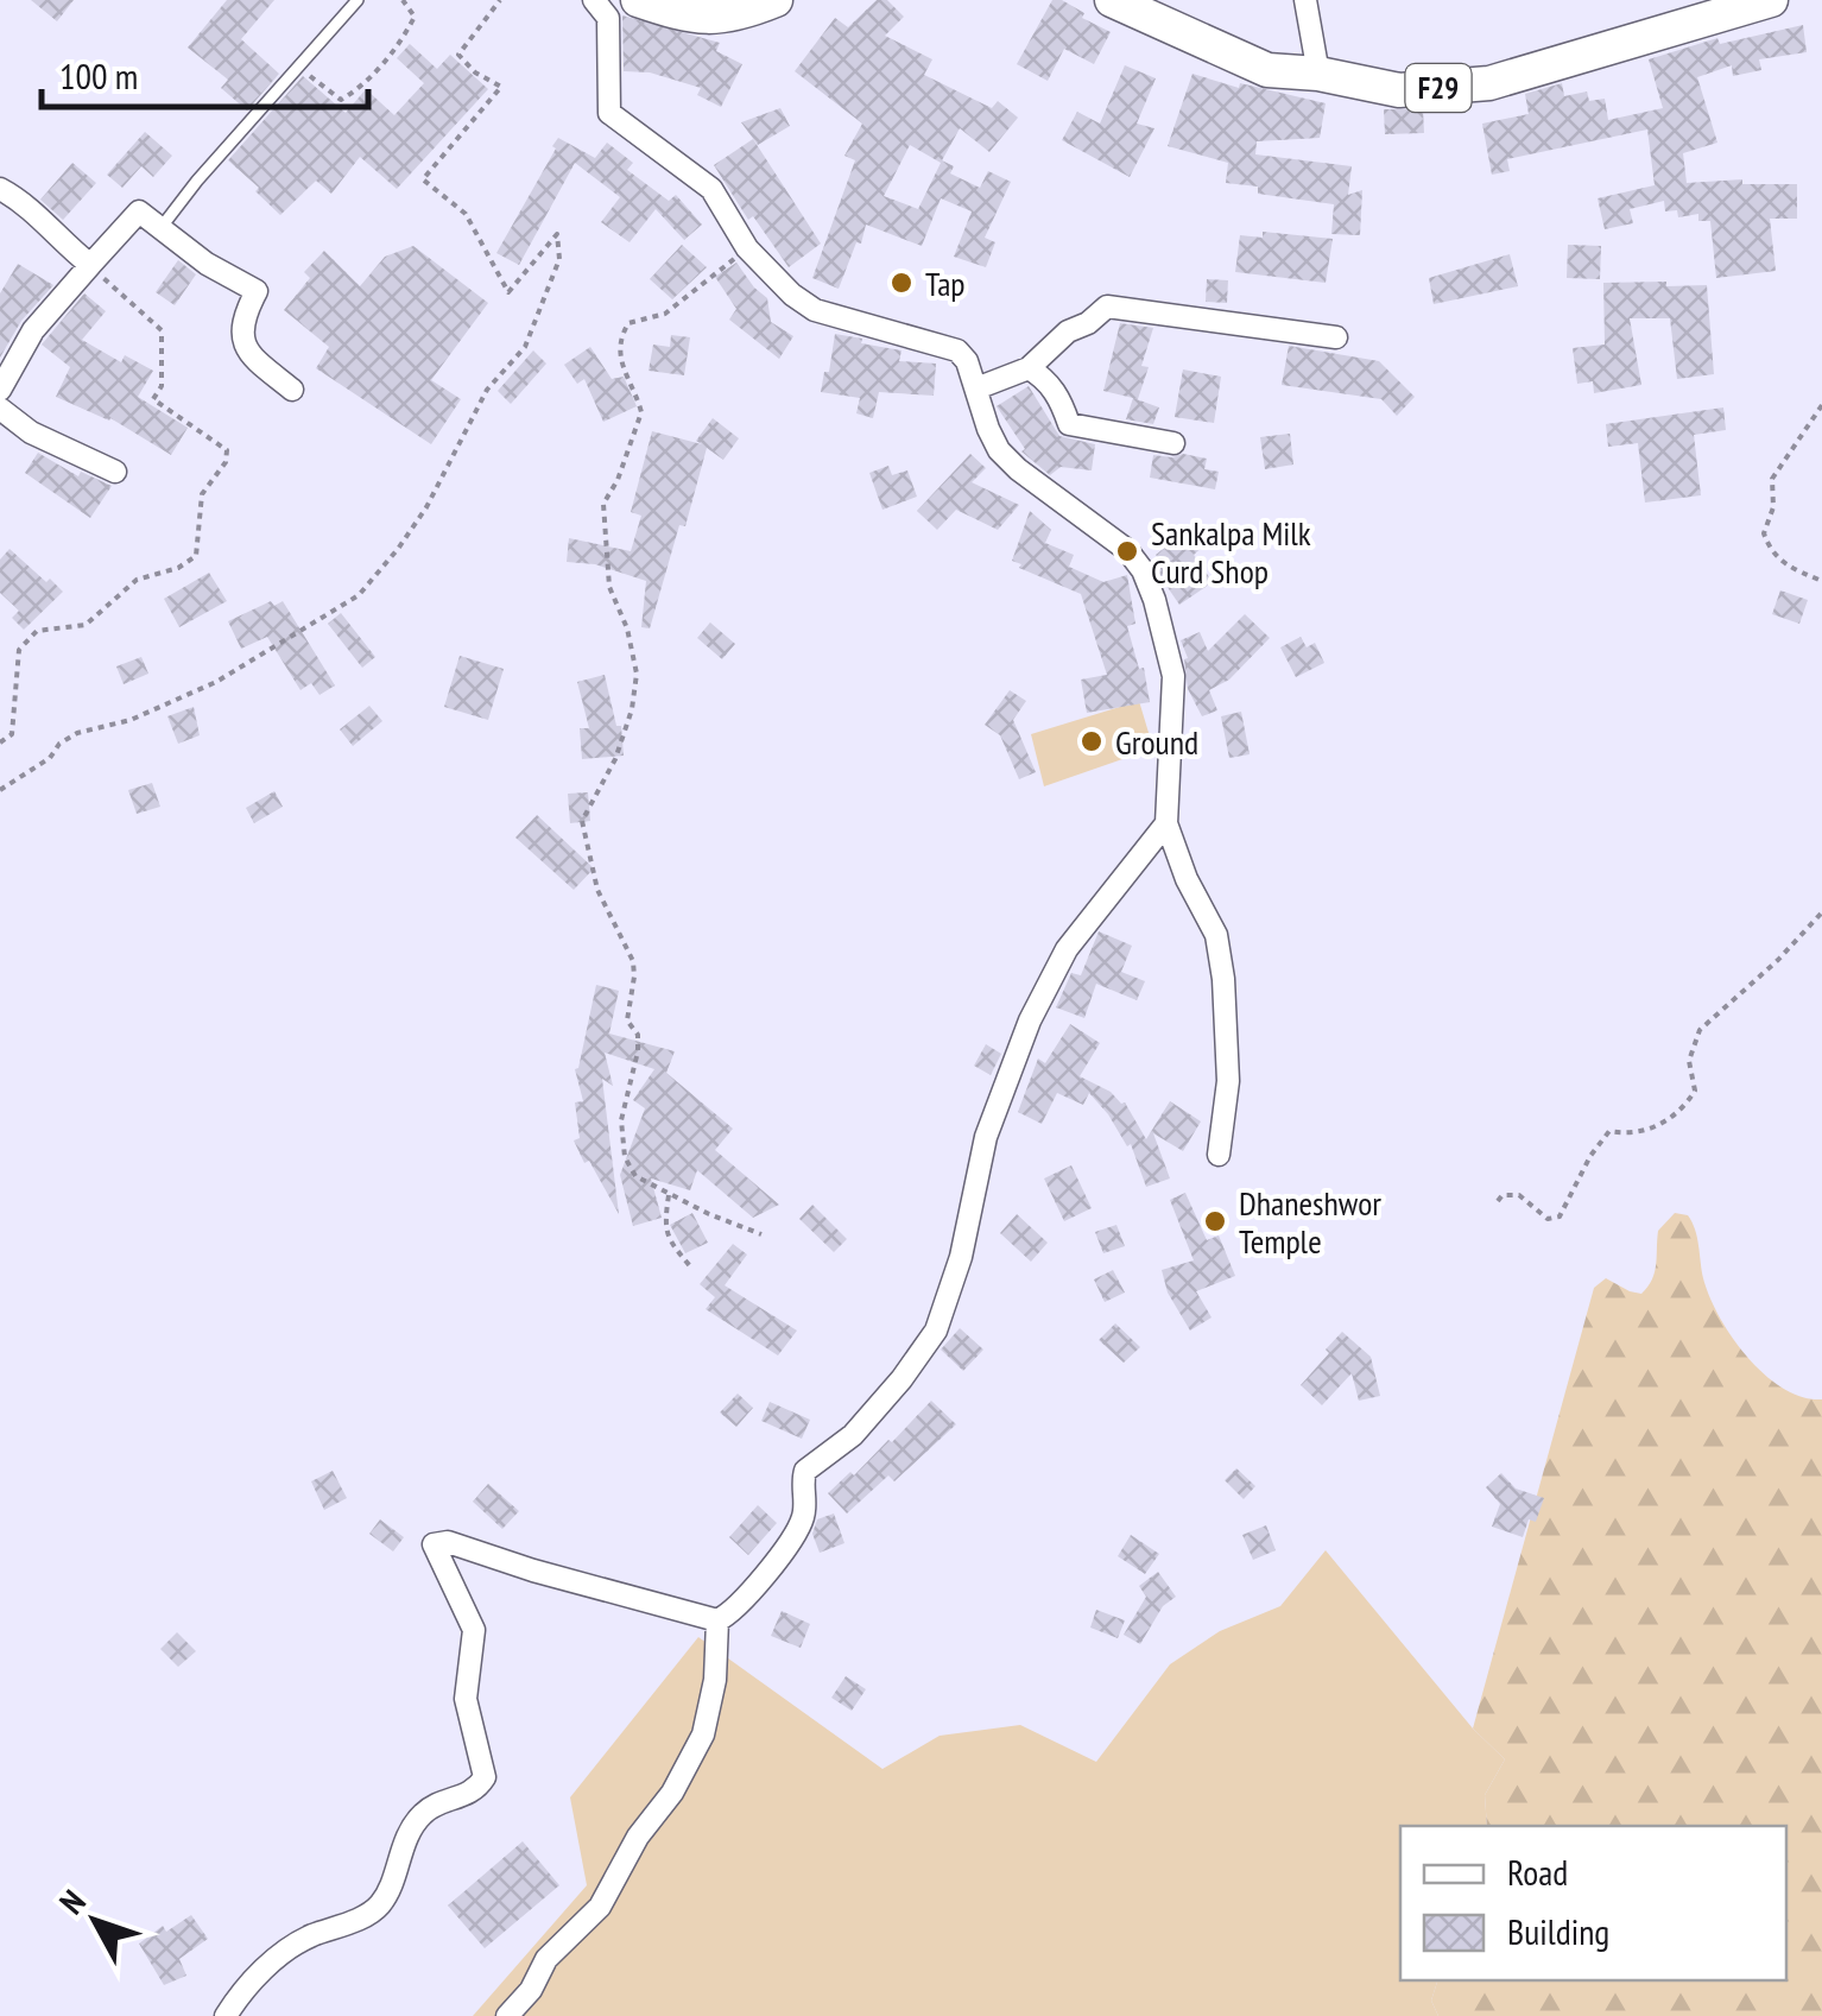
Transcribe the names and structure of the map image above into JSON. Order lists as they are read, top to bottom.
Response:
{
  "streets": {
    "main road": ["F29"]
  },
  "places": [
    "Tap",
    "Sankalpa Milk Curd Shop",
    "Ground",
    "Dhaneshwor Temple"
  ],
  "legend": ["Road", "Building"],
  "scale_bar": "100 m",
  "north": "top left"
}
